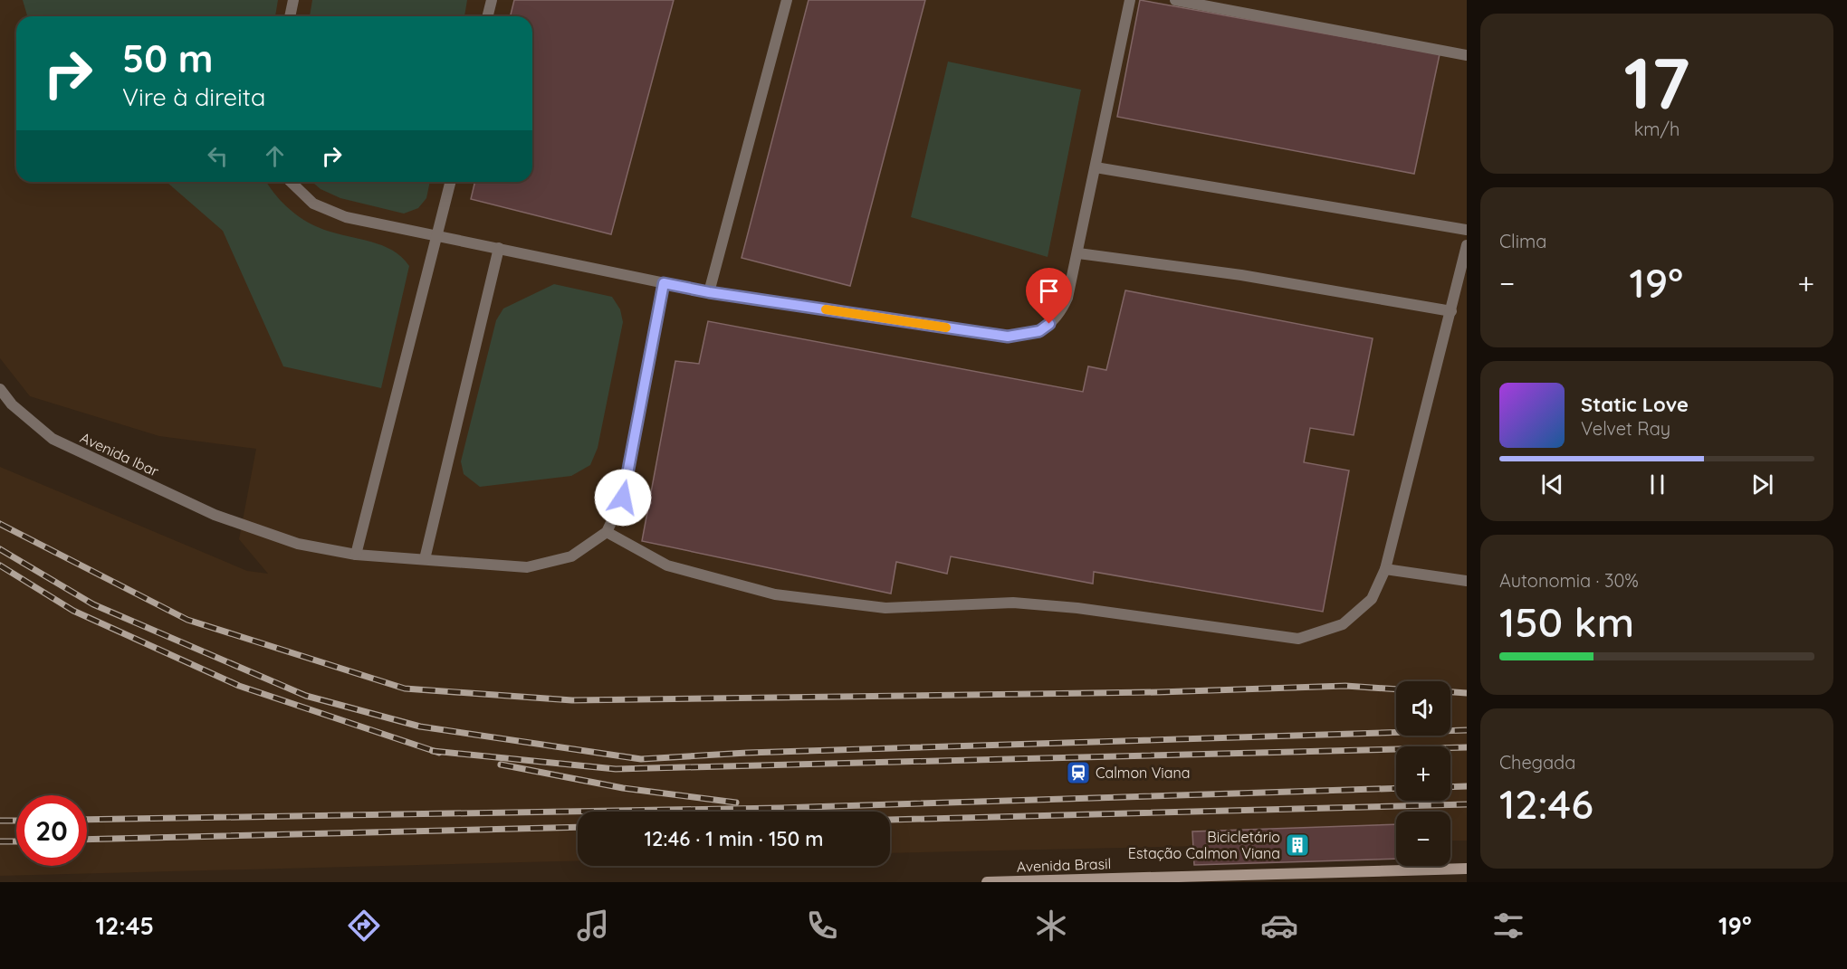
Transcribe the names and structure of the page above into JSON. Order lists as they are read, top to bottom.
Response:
{
  "streets": {
    "main road": ["Avenida Brasil"],
    "lane": ["Avenida Ibar"]
  },
  "places": {
    "station": ["Calmon Viana"],
    "building": ["Bicicletário Estação Calmon Viana"]
  },
  "page": {
    "tile": [
      ["17", "km/h"],
      "Clima",
      ["Autonomia · 30%", "150 km"],
      ["Chegada", "12:46"]
    ],
    "turn": ["50 m", "Vire à direita"],
    "heat": ["−", "19°", "+"],
    "song": ["Static Love", "Velvet Ray"],
    "map_buttons": ["+", "−"],
    "limit": "20",
    "trip": "12:46 · 1 min · 150 m",
    "tabs": ["12:45", "19°"]
  }
}
